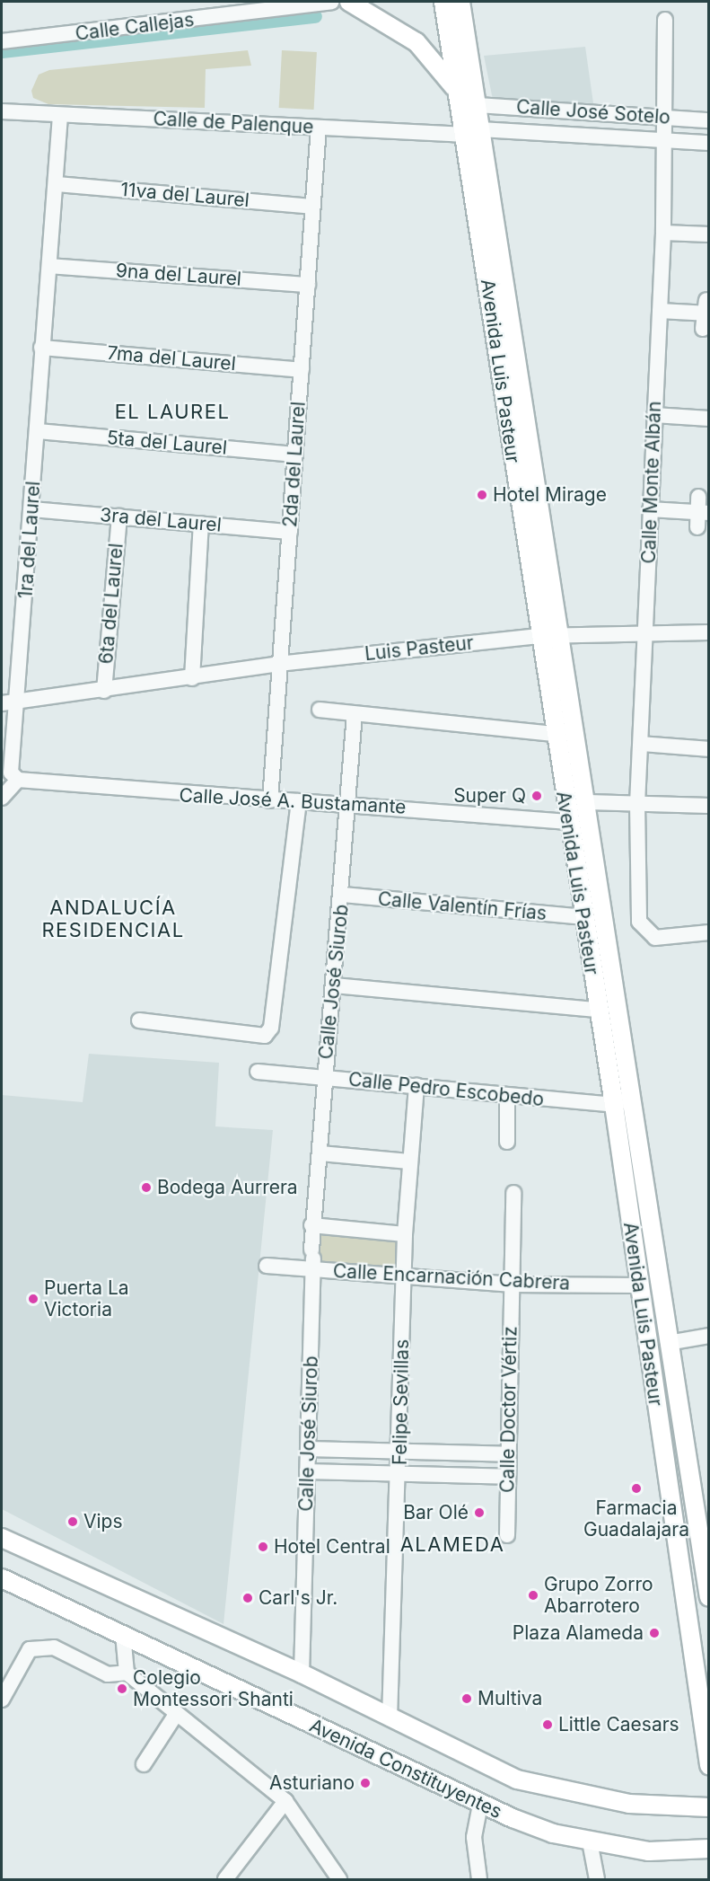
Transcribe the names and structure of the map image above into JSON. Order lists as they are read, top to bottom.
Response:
{
  "streets": {
    "main road": ["Avenida Luis Pasteur", "Avenida Constituyentes"],
    "street": [
      "Calle Callejas",
      "Calle José Sotelo",
      "Calle de Palenque",
      "11va del Laurel",
      "9na del Laurel",
      "7ma del Laurel",
      "5ta del Laurel",
      "2da del Laurel",
      "Calle Monte Albán",
      "3ra del Laurel",
      "1ra del Laurel",
      "6ta del Laurel",
      "Luis Pasteur",
      "Calle José A. Bustamante",
      "Calle Valentín Frías",
      "Calle José Siurob",
      "Calle Pedro Escobedo",
      "Calle Encarnación Cabrera",
      "Felipe Sevillas",
      "Calle Doctor Vértiz"
    ]
  },
  "crossings": [
    ["Calle José Sotelo", "Calle de Palenque"],
    ["Calle José Sotelo", "Avenida Luis Pasteur"],
    ["Calle José Sotelo", "Calle Monte Albán"],
    ["Calle de Palenque", "Avenida Luis Pasteur"],
    ["Calle de Palenque", "2da del Laurel"],
    ["Calle de Palenque", "1ra del Laurel"],
    ["11va del Laurel", "2da del Laurel"],
    ["11va del Laurel", "1ra del Laurel"],
    ["9na del Laurel", "2da del Laurel"],
    ["9na del Laurel", "1ra del Laurel"],
    ["7ma del Laurel", "2da del Laurel"],
    ["7ma del Laurel", "1ra del Laurel"],
    ["Avenida Luis Pasteur", "Luis Pasteur"],
    ["Avenida Luis Pasteur", "Calle José A. Bustamante"],
    ["Avenida Luis Pasteur", "Calle Valentín Frías"],
    ["Avenida Luis Pasteur", "Calle Pedro Escobedo"],
    ["Avenida Luis Pasteur", "Calle Encarnación Cabrera"],
    ["5ta del Laurel", "2da del Laurel"],
    ["5ta del Laurel", "1ra del Laurel"],
    ["2da del Laurel", "3ra del Laurel"],
    ["2da del Laurel", "Luis Pasteur"],
    ["2da del Laurel", "Calle José A. Bustamante"],
    ["Calle Monte Albán", "Luis Pasteur"],
    ["3ra del Laurel", "1ra del Laurel"],
    ["3ra del Laurel", "6ta del Laurel"],
    ["1ra del Laurel", "Calle José A. Bustamante"],
    ["Calle José A. Bustamante", "Calle José Siurob"],
    ["Calle Valentín Frías", "Calle José Siurob"],
    ["Calle José Siurob", "Calle Pedro Escobedo"],
    ["Calle José Siurob", "Calle Encarnación Cabrera"],
    ["Calle José Siurob", "Avenida Constituyentes"],
    ["Calle Pedro Escobedo", "Felipe Sevillas"],
    ["Calle Encarnación Cabrera", "Felipe Sevillas"],
    ["Calle Encarnación Cabrera", "Calle Doctor Vértiz"],
    ["Felipe Sevillas", "Avenida Constituyentes"]
  ],
  "districts": ["EL LAUREL", "ANDALUCÍA RESIDENCIAL", "ALAMEDA"],
  "places": [
    "Hotel Mirage",
    "Super Q",
    "Bodega Aurrera",
    "Puerta La Victoria",
    "Farmacia Guadalajara",
    "Bar Olé",
    "Vips",
    "Hotel Central",
    "Grupo Zorro Abarrotero",
    "Carl's Jr.",
    "Plaza Alameda",
    "Colegio Montessori Shanti",
    "Multiva",
    "Little Caesars",
    "Asturiano"
  ]
}
